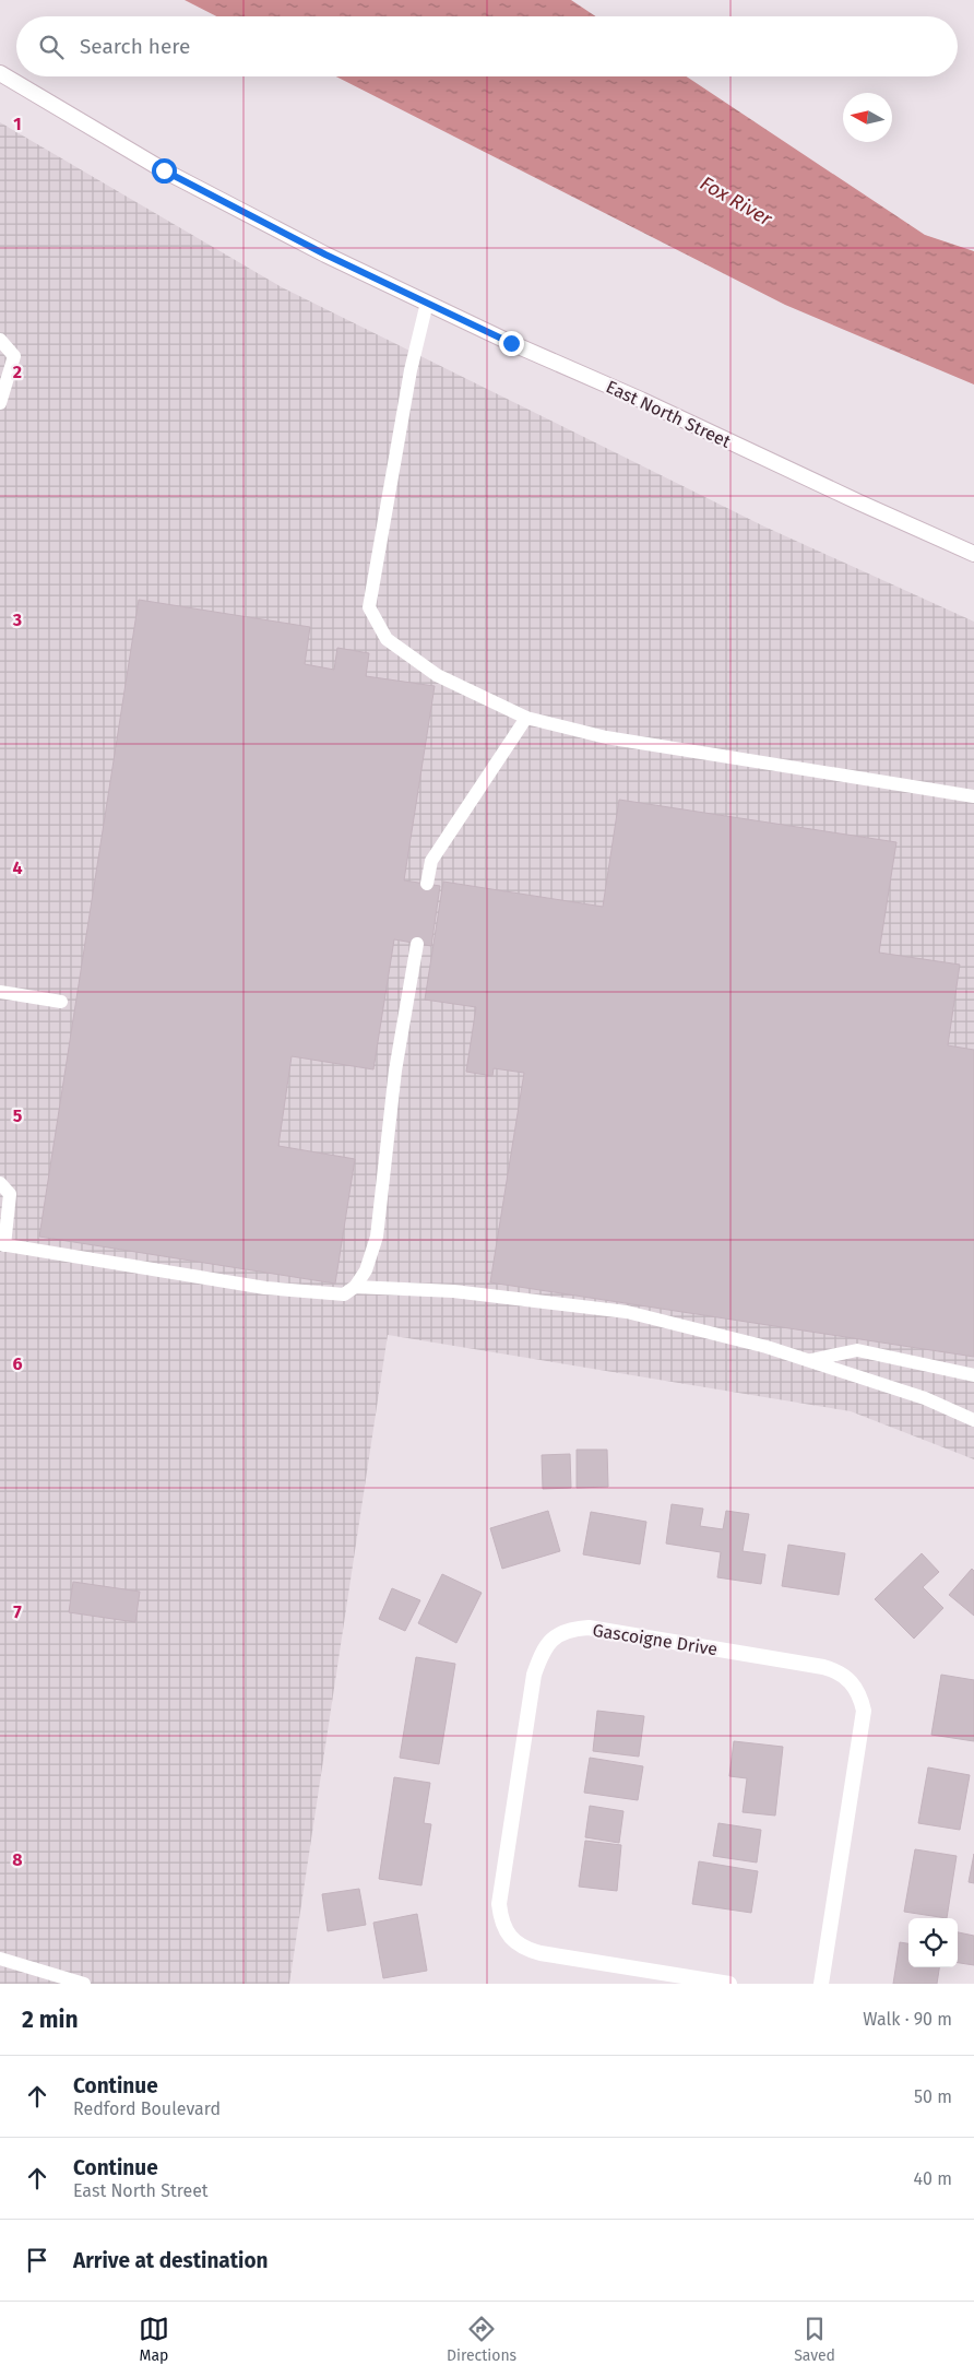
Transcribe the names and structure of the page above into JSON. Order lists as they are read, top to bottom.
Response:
{
  "streets": {
    "street": ["East North Street", "Gascoigne Drive"]
  },
  "water": ["Fox River"],
  "north": "left",
  "page": {
    "search": "Search here",
    "heading": ["2 min", "Walk · 90 m"],
    "list": [
      ["Continue", "Redford Boulevard", "50 m"],
      ["Continue", "East North Street", "40 m"],
      "Arrive at destination"
    ],
    "nav": ["Map", "Directions", "Saved"]
  },
  "grid": {
    "rows": [
      "1",
      "2",
      "3",
      "4",
      "5",
      "6",
      "7",
      "8"
    ]
  }
}
